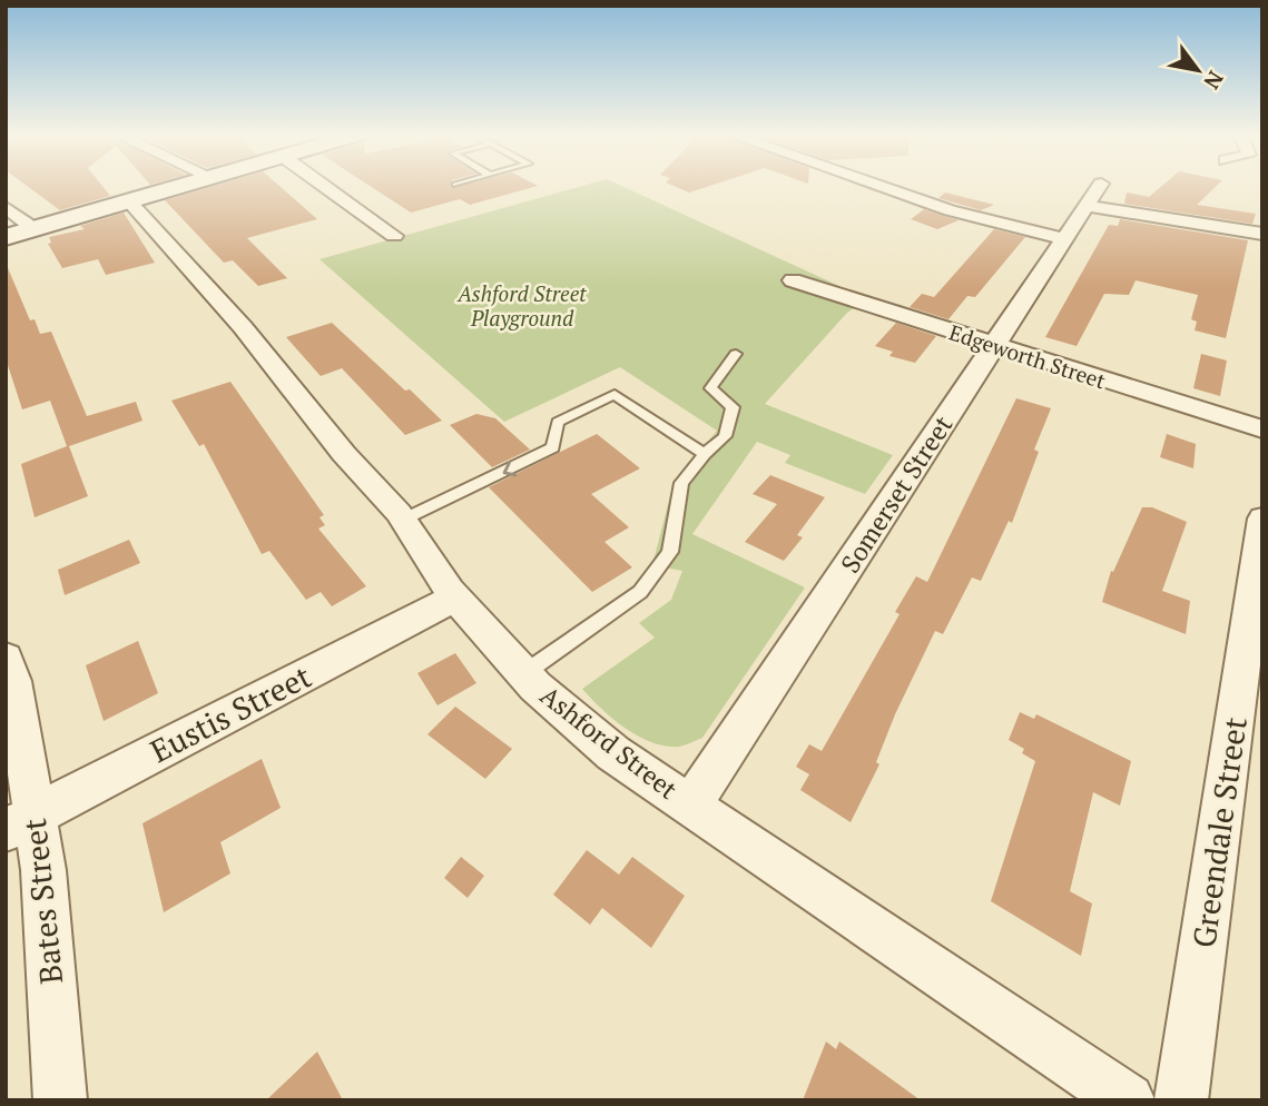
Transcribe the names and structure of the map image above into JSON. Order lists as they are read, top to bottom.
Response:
{
  "streets": {
    "street": [
      "Edgeworth Street",
      "Somerset Street",
      "Eustis Street",
      "Ashford Street",
      "Greendale Street",
      "Bates Street"
    ]
  },
  "crossings": [
    ["Edgeworth Street", "Somerset Street"],
    ["Somerset Street", "Ashford Street"],
    ["Eustis Street", "Ashford Street"],
    ["Eustis Street", "Bates Street"]
  ],
  "parks": ["Ashford Street Playground"],
  "north": "bottom right"
}
